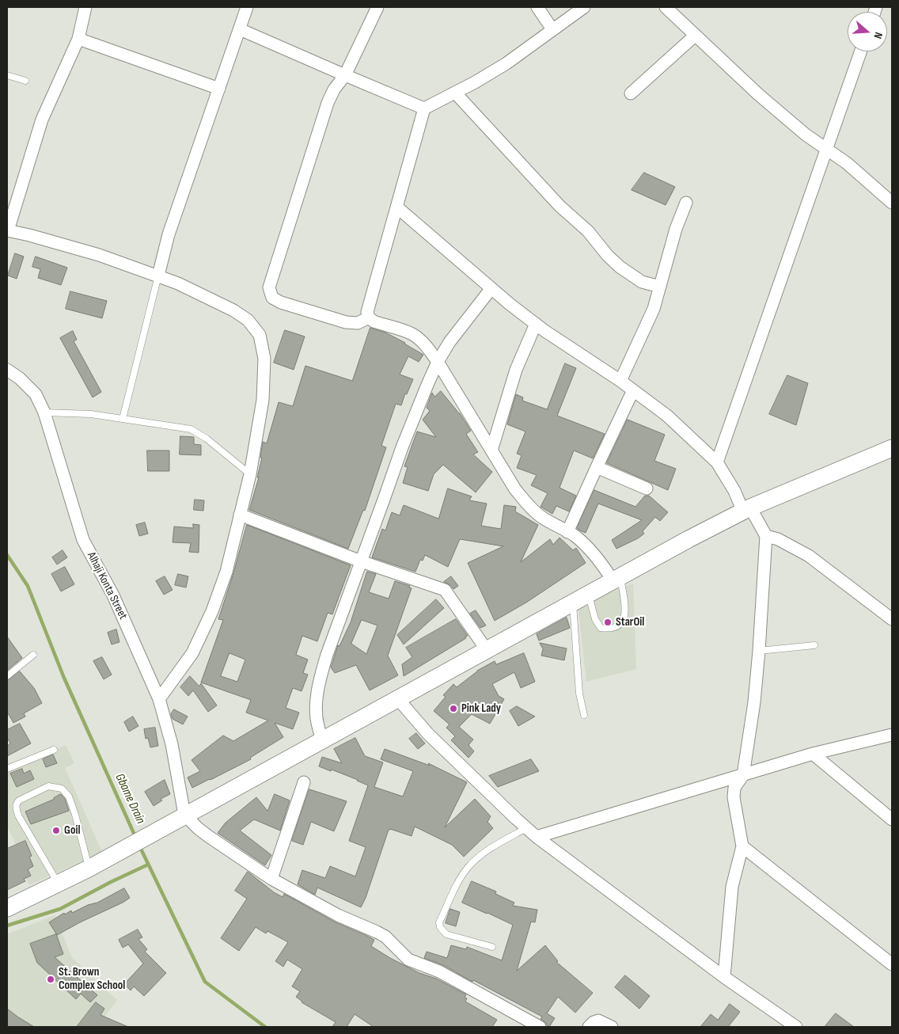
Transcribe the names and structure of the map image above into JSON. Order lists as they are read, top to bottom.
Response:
{
  "streets": {
    "street": ["Alhaji Konta Street"]
  },
  "water": ["Gbame Drain"],
  "places": [
    "StarOil",
    "Pink Lady",
    "Goil",
    "St. Brown Complex School"
  ],
  "north": "right"
}
